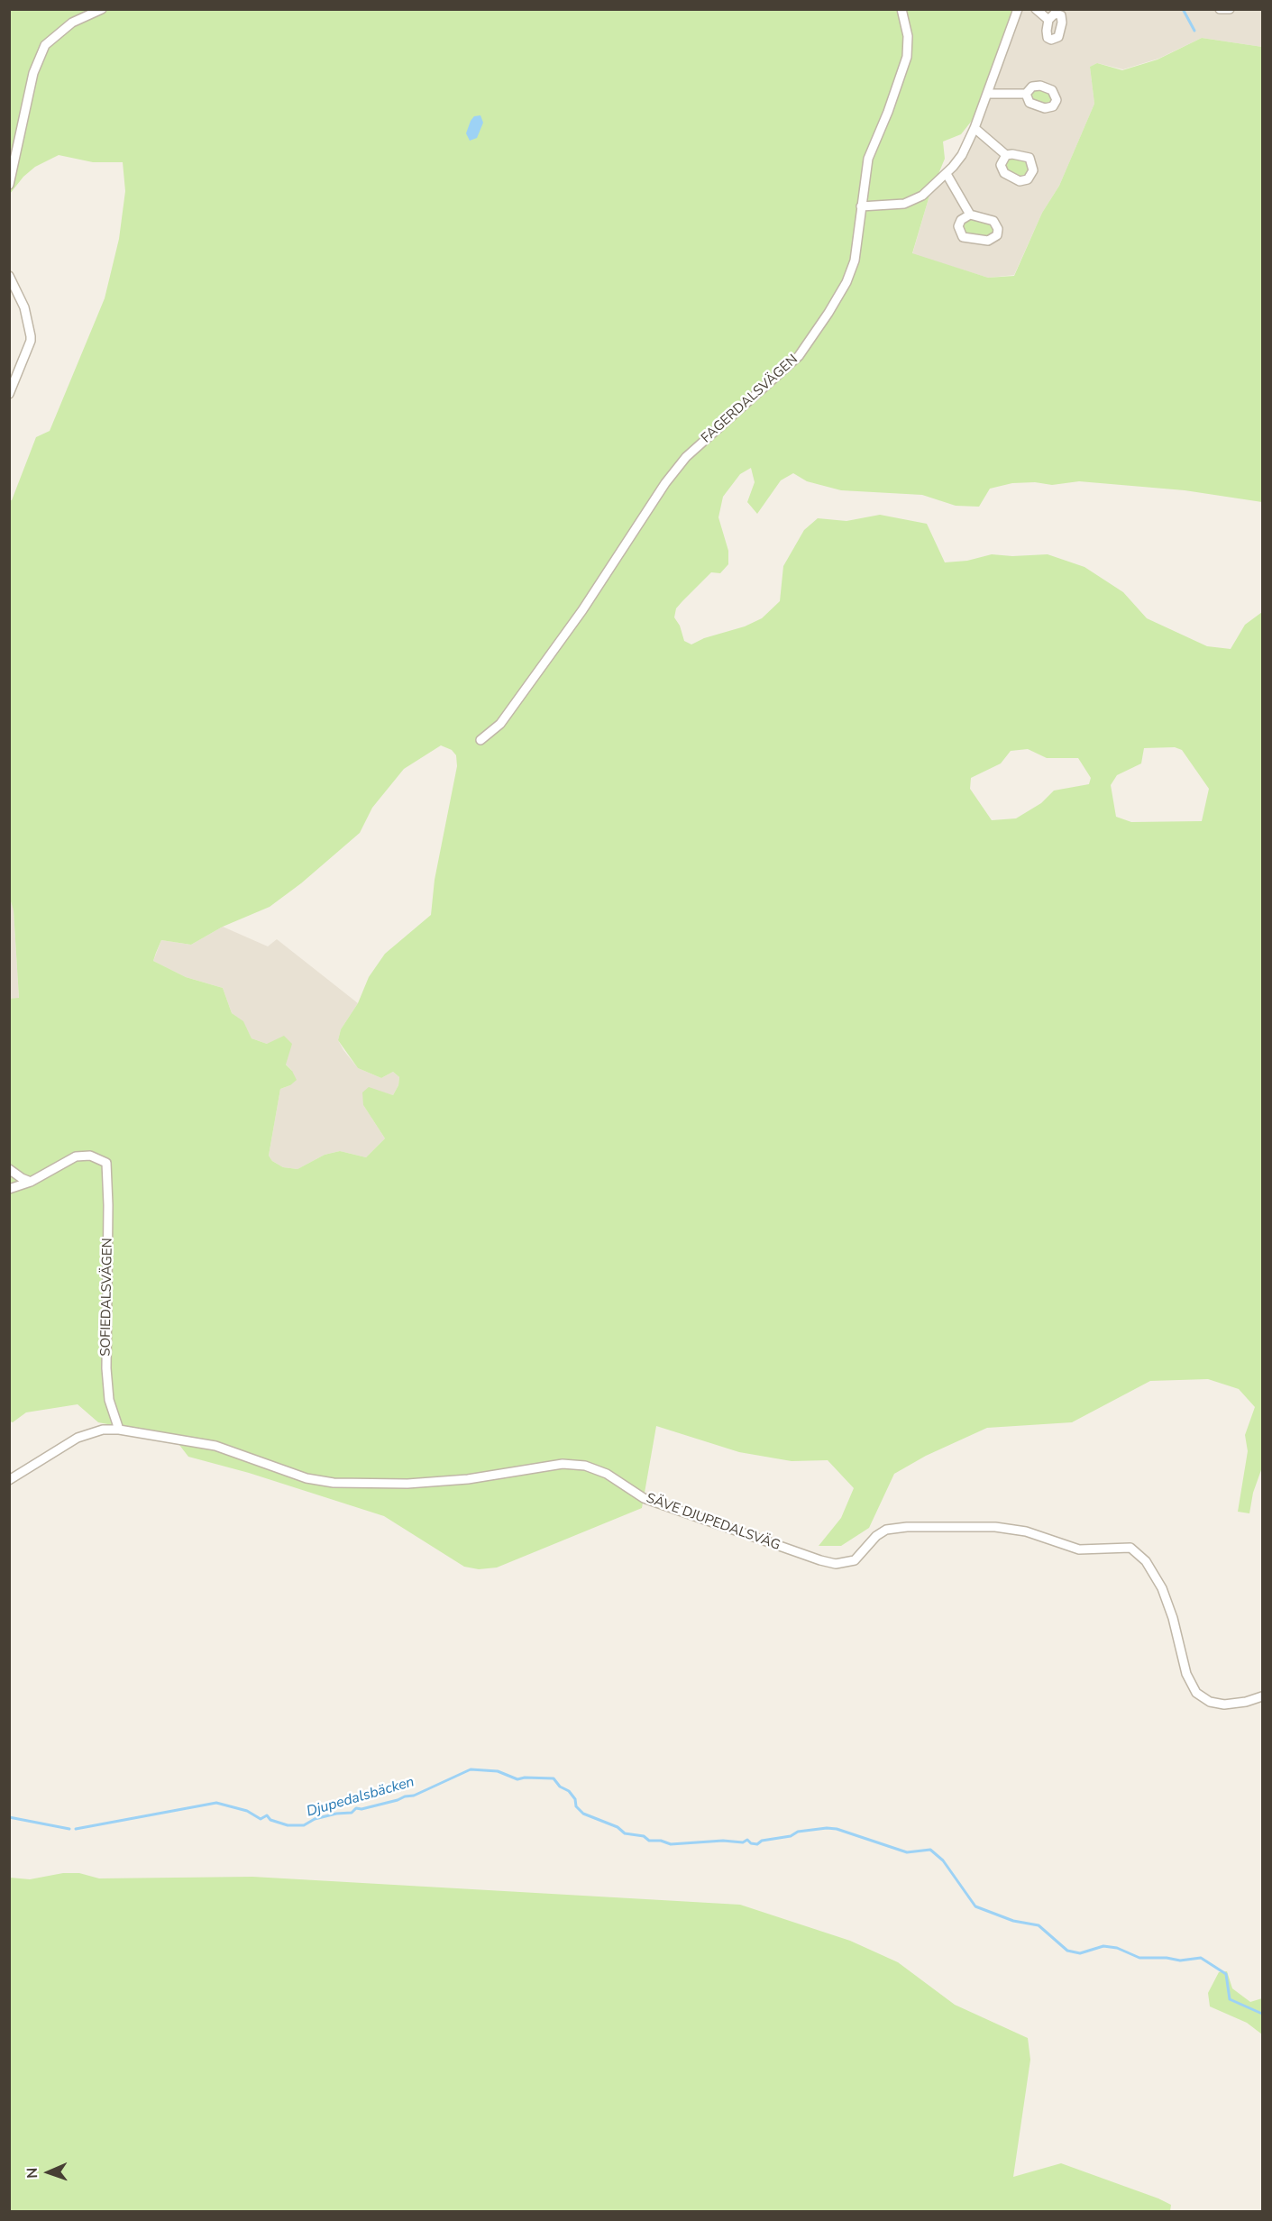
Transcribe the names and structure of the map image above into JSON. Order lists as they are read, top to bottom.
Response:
{
  "streets": {
    "street": ["FAGERDALSVÄGEN", "SOFIEDALSVÄGEN", "SÄVE DJUPEDALSVÄG"]
  },
  "crossings": [
    ["SOFIEDALSVÄGEN", "SÄVE DJUPEDALSVÄG"]
  ],
  "water": ["Djupedalsbäcken"],
  "north": "left"
}
